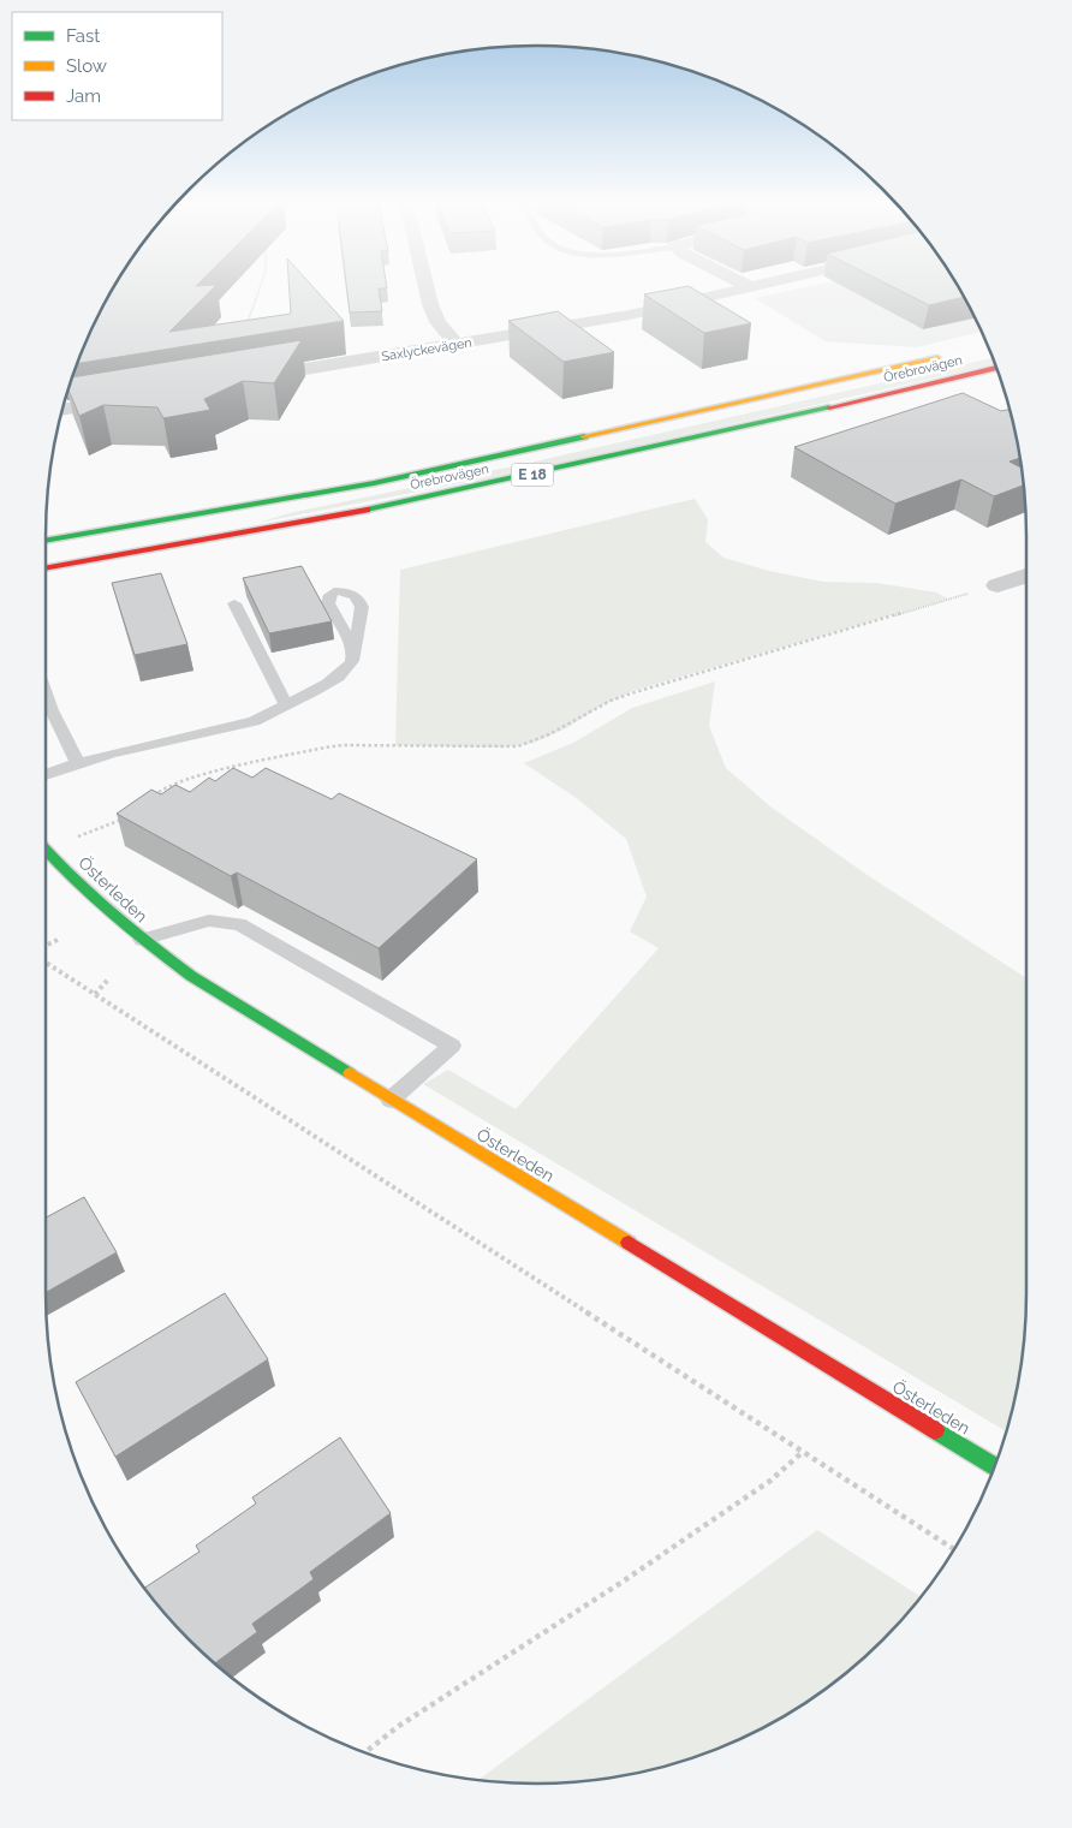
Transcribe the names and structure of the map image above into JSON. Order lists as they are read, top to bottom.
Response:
{
  "streets": {
    "main road": ["Örebrovägen", "E 18", "Österleden"],
    "street": ["Saxlyckevägen"]
  },
  "legend": ["Fast", "Slow", "Jam"]
}
